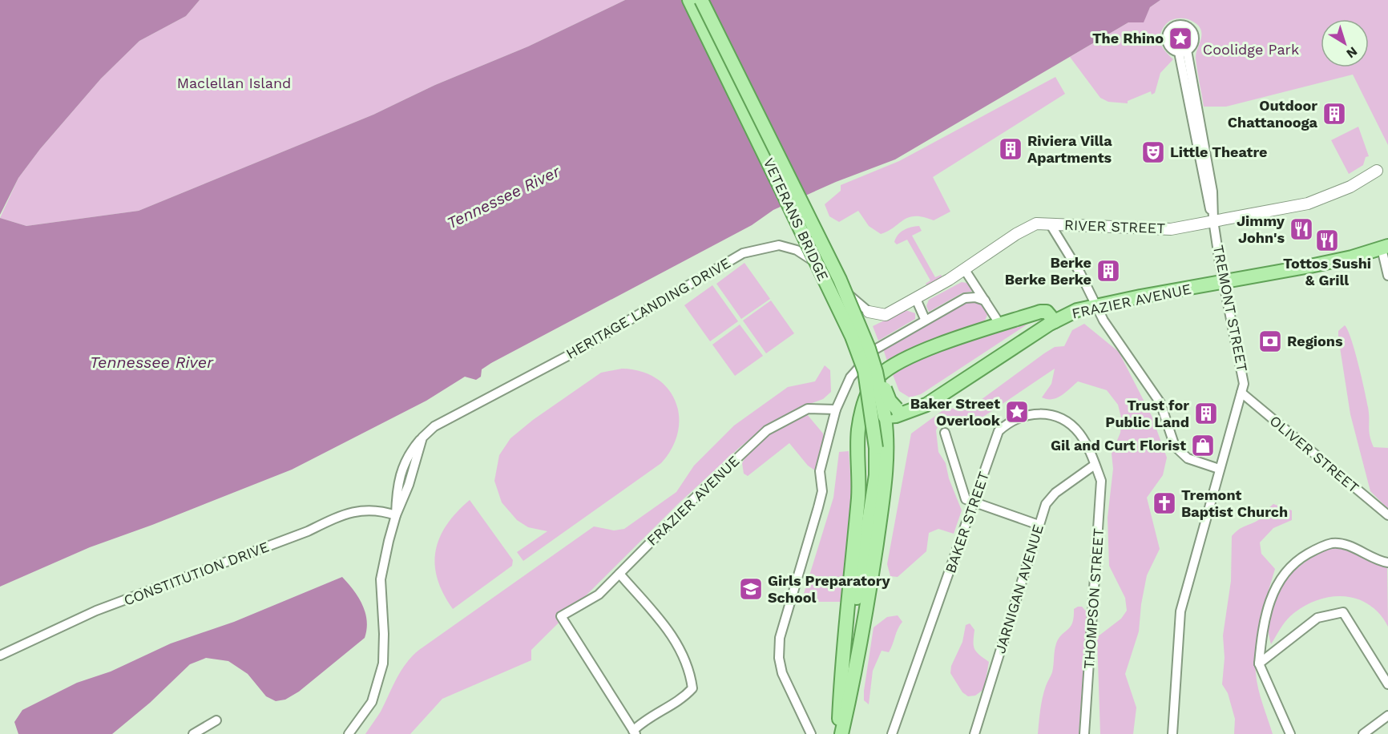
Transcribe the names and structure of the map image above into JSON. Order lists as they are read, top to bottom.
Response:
{
  "streets": {
    "main road": ["VETERANS BRIDGE", "FRAZIER AVENUE"],
    "street": [
      "RIVER STREET",
      "HERITAGE LANDING DRIVE",
      "TREMONT STREET",
      "OLIVER STREET",
      "BAKER STREET",
      "CONSTITUTION DRIVE",
      "JARNIGAN AVENUE",
      "THOMPSON STREET"
    ]
  },
  "crossings": [
    ["VETERANS BRIDGE", "FRAZIER AVENUE"],
    ["RIVER STREET", "HERITAGE LANDING DRIVE"],
    ["RIVER STREET", "TREMONT STREET"],
    ["FRAZIER AVENUE", "TREMONT STREET"],
    ["HERITAGE LANDING DRIVE", "CONSTITUTION DRIVE"],
    ["TREMONT STREET", "OLIVER STREET"],
    ["BAKER STREET", "JARNIGAN AVENUE"],
    ["BAKER STREET", "THOMPSON STREET"],
    ["JARNIGAN AVENUE", "THOMPSON STREET"]
  ],
  "water": ["Tennessee River"],
  "parks": ["Coolidge Park", "Maclellan Island"],
  "places": {
    "place": ["The Rhino", "Baker Street Overlook"],
    "building": [
      "Outdoor Chattanooga",
      "Riviera Villa Apartments",
      "Berke Berke Berke",
      "Trust for Public Land"
    ],
    "theatre": ["Little Theatre"],
    "restaurant": ["Jimmy John's", "Tottos Sushi & Grill"],
    "bank": ["Regions"],
    "shop": ["Gil and Curt Florist"],
    "church": ["Tremont Baptist Church"],
    "school or university": ["Girls Preparatory School"]
  },
  "north": "bottom right"
}
